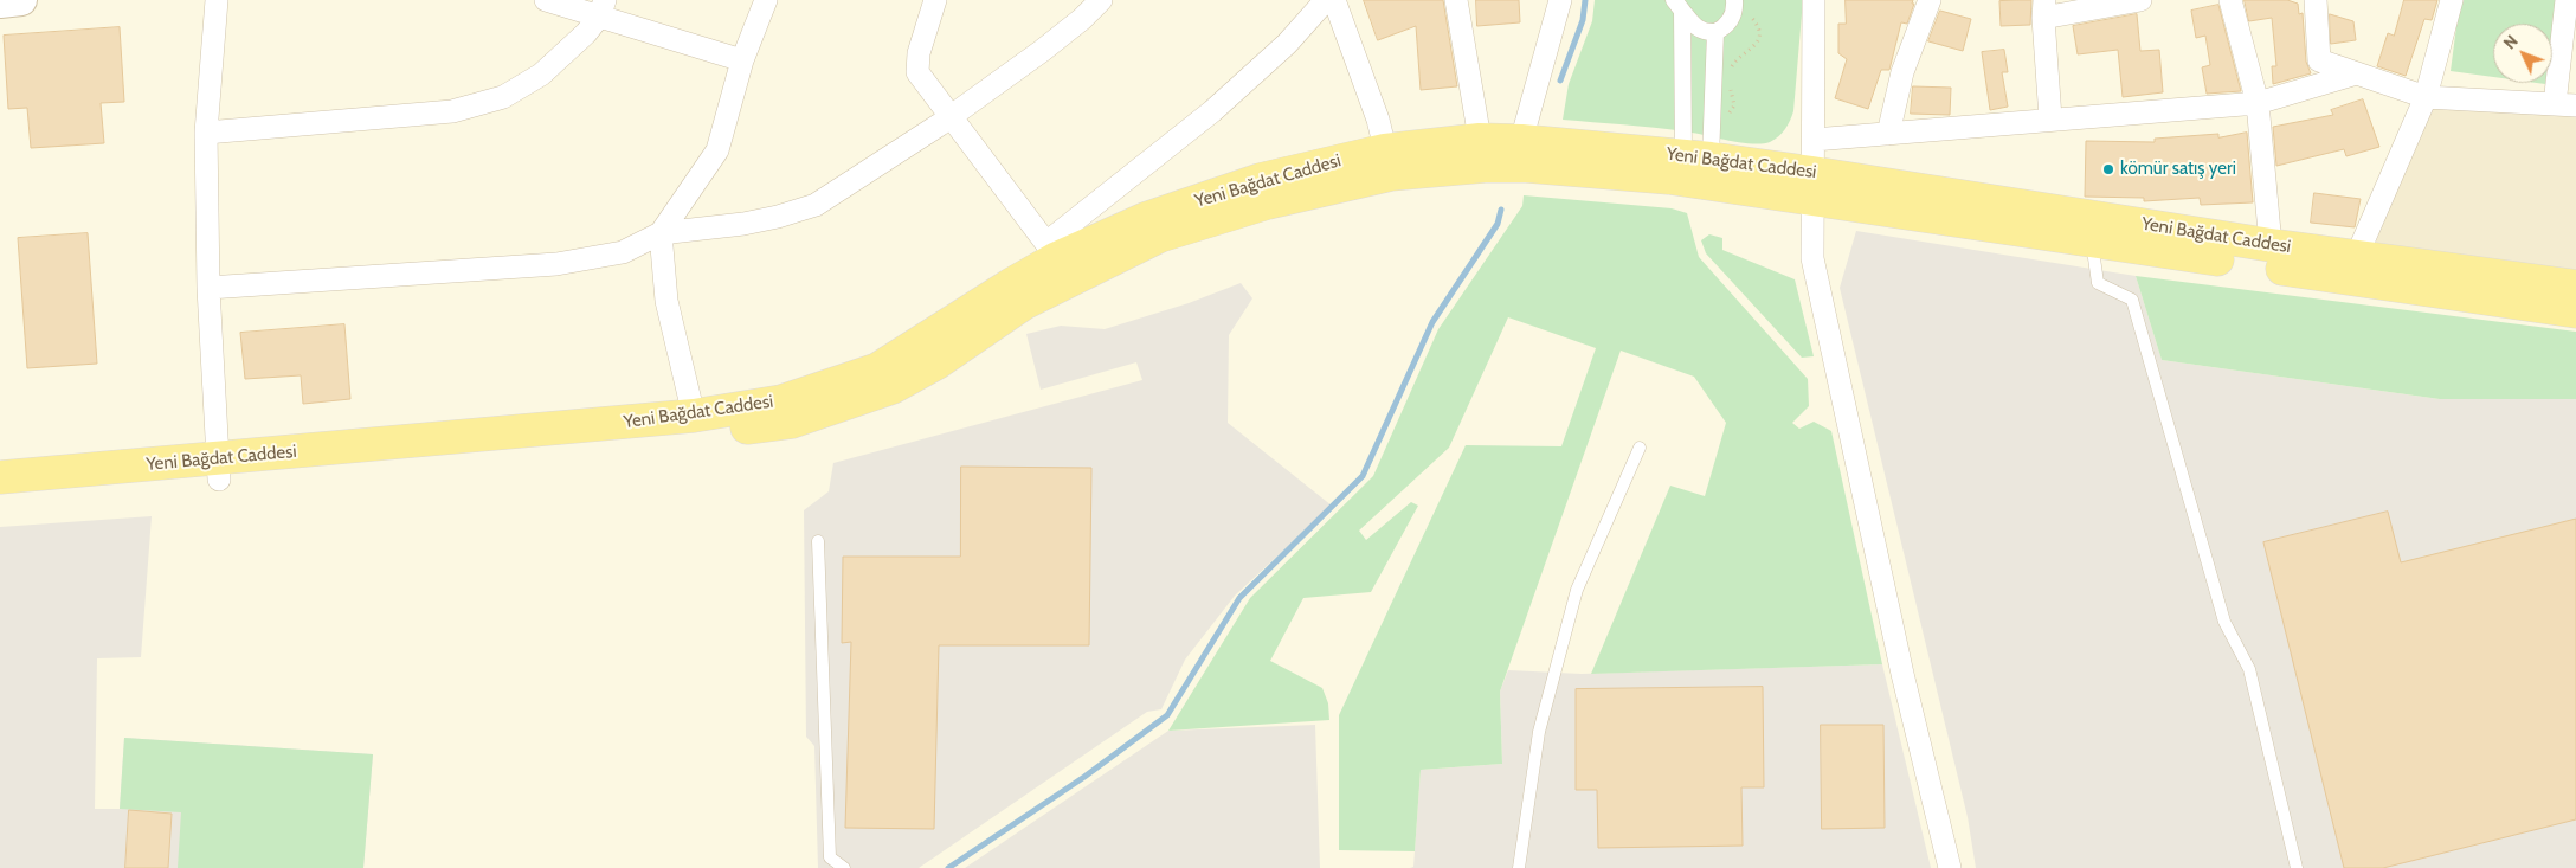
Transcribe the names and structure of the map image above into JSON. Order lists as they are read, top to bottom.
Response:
{
  "streets": {
    "main road": ["Yeni Bağdat Caddesi"]
  },
  "places": ["kömür satış yeri"],
  "north": "top left"
}
